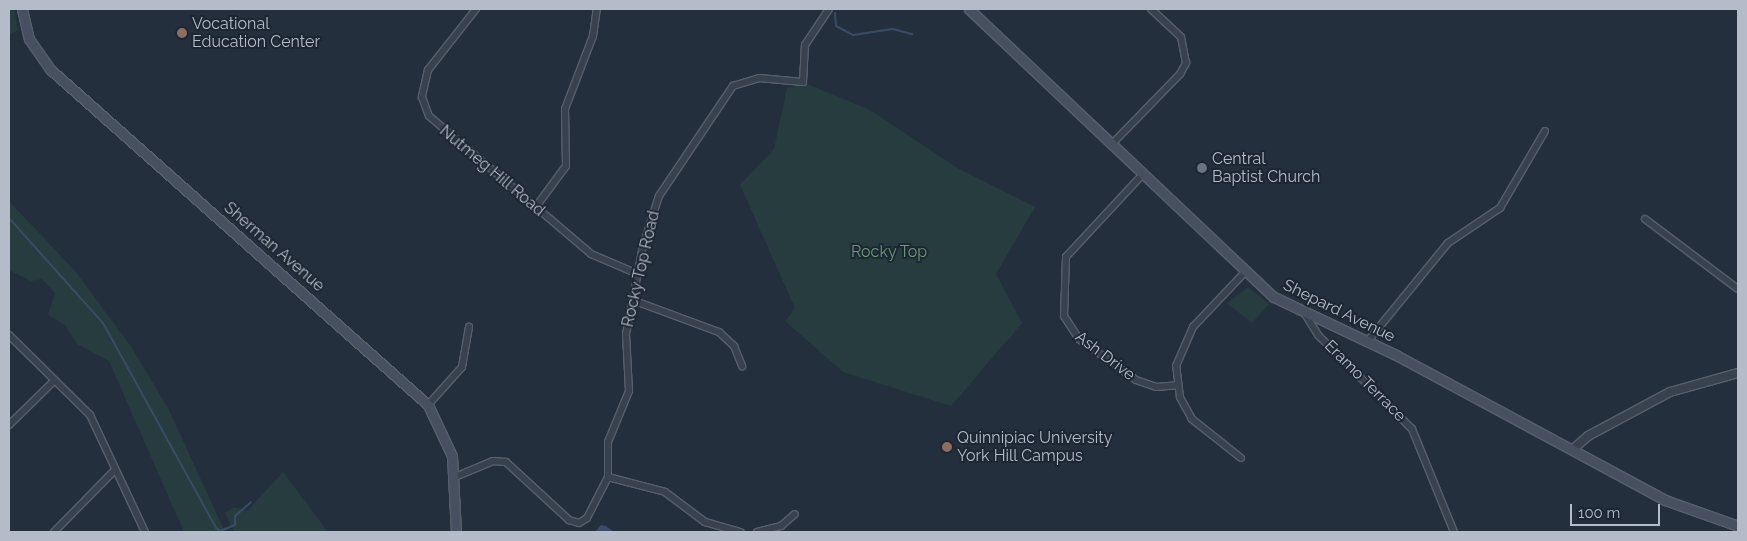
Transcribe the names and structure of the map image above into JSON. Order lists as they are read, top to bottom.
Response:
{
  "streets": {
    "main road": ["Sherman Avenue", "Shepard Avenue"],
    "street": [
      "Nutmeg Hill Road",
      "Rocky Top Road",
      "Ash Drive",
      "Eramo Terrace"
    ]
  },
  "crossings": [
    ["Nutmeg Hill Road", "Rocky Top Road"],
    ["Sherman Avenue", "Rocky Top Road"],
    ["Shepard Avenue", "Ash Drive"],
    ["Shepard Avenue", "Eramo Terrace"]
  ],
  "parks": ["Rocky Top"],
  "places": ["Vocational Education Center", "Central Baptist Church", "Quinnipiac University York Hill Campus"],
  "scale_bar": "100 m"
}
